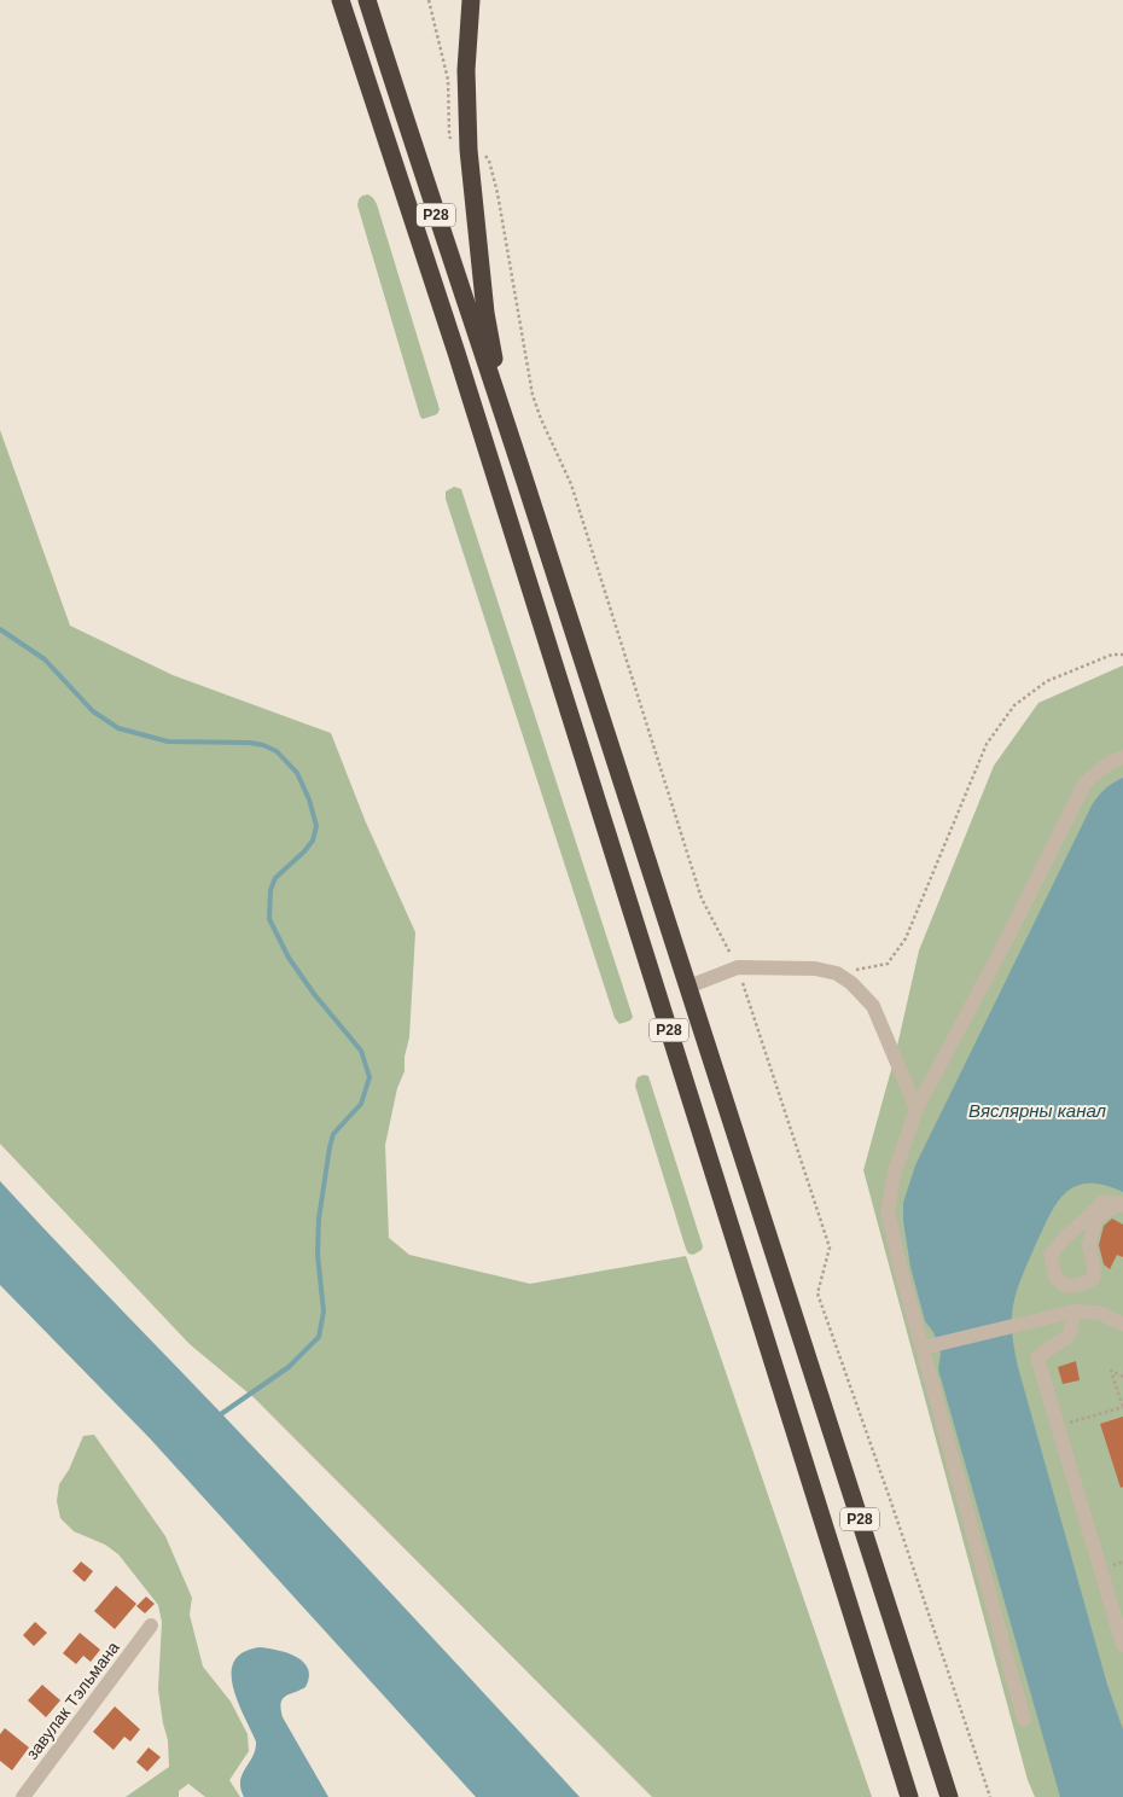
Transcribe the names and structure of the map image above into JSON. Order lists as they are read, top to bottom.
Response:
{
  "streets": {
    "highway": ["Р28"],
    "street": ["завулак Тэльмана"]
  },
  "water": ["Вяслярны канал"]
}
